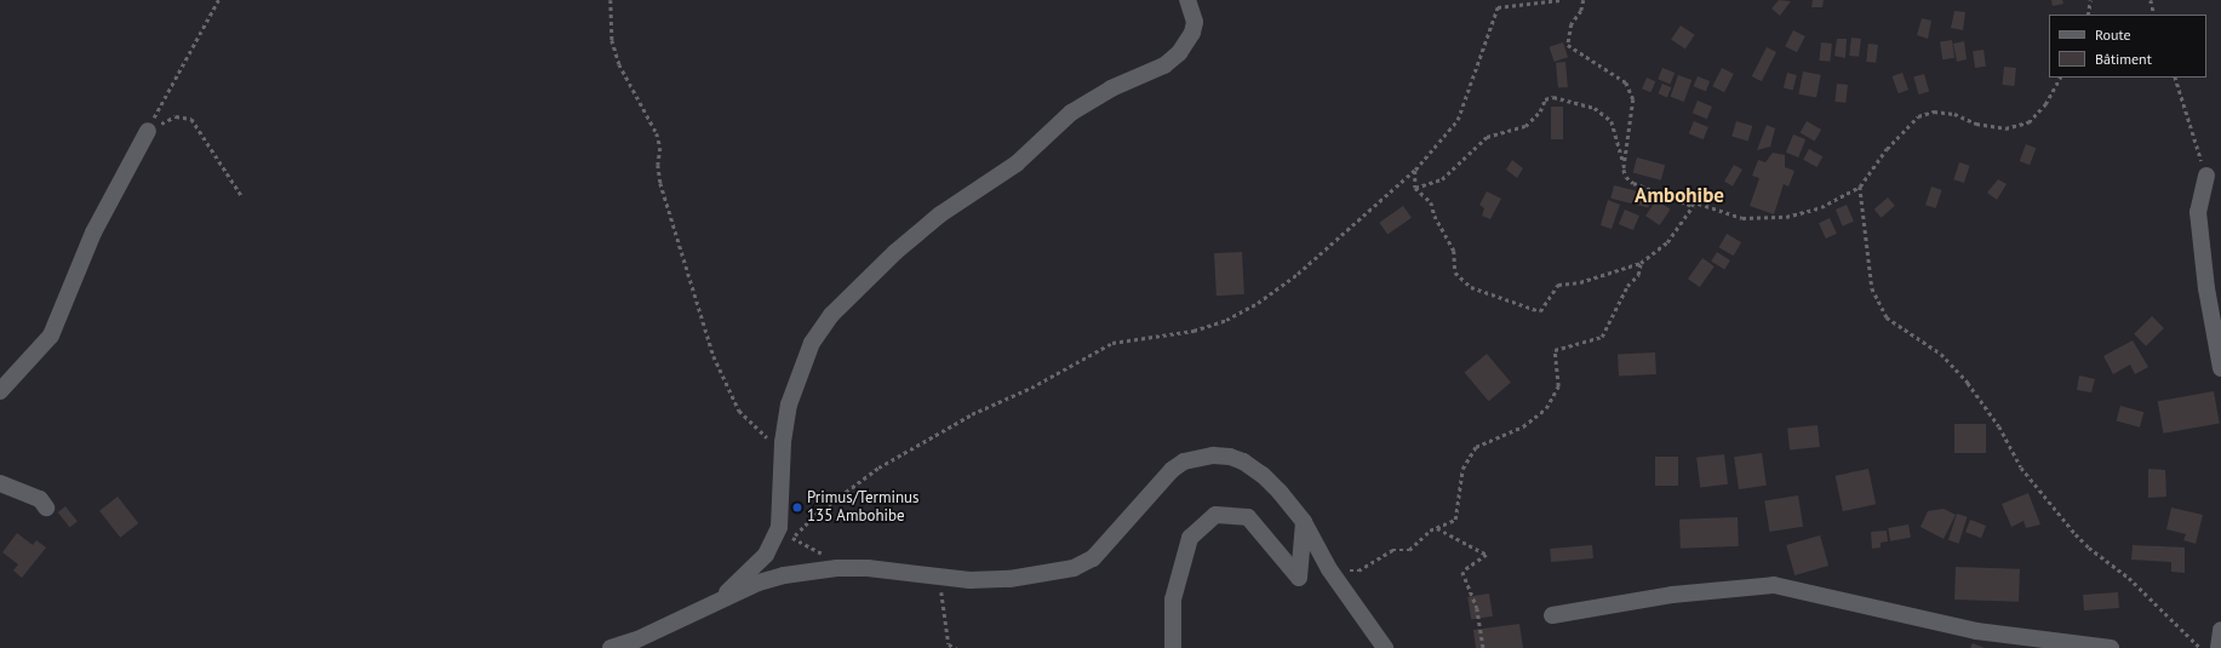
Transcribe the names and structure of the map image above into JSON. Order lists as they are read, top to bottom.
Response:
{
  "districts": ["Ambohibe"],
  "places": ["Primus/Terminus 135 Ambohibe"],
  "legend": ["Route", "Bâtiment"]
}
